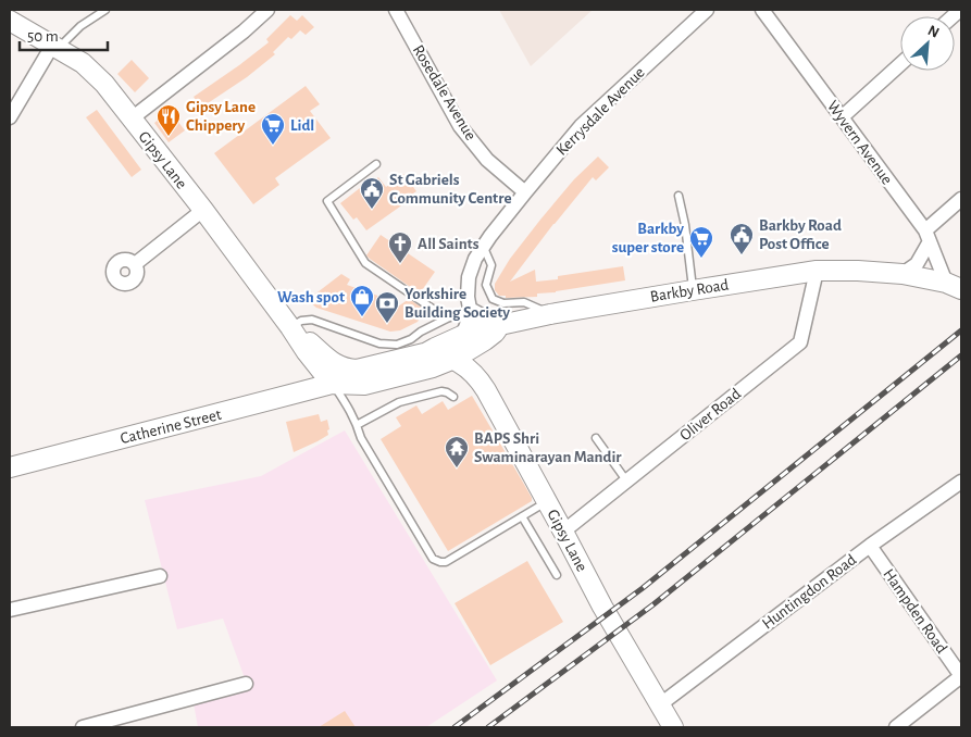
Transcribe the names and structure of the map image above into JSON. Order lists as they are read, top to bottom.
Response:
{
  "streets": {
    "street": [
      "Rosedale Avenue",
      "Kerrysdale Avenue",
      "Wyvern Avenue",
      "Gipsy Lane",
      "Barkby Road",
      "Oliver Road",
      "Catherine Street",
      "Huntingdon Road",
      "Hampden Road"
    ]
  },
  "crossings": [
    ["Rosedale Avenue", "Kerrysdale Avenue"],
    ["Kerrysdale Avenue", "Gipsy Lane"],
    ["Kerrysdale Avenue", "Barkby Road"],
    ["Wyvern Avenue", "Barkby Road"],
    ["Gipsy Lane", "Barkby Road"],
    ["Gipsy Lane", "Oliver Road"],
    ["Gipsy Lane", "Catherine Street"],
    ["Gipsy Lane", "Huntingdon Road"],
    ["Barkby Road", "Oliver Road"],
    ["Huntingdon Road", "Hampden Road"]
  ],
  "places": {
    "restaurant": ["Gipsy Lane Chippery"],
    "supermarket": ["Lidl", "Barkby super store"],
    "public building": ["St Gabriels Community Centre", "Barkby Road Post Office"],
    "church": ["All Saints"],
    "shop": ["Wash spot"],
    "bank": ["Yorkshire Building Society"],
    "temple": ["BAPS Shri Swaminarayan Mandir"]
  },
  "scale_bar": "50 m",
  "north": "top right"
}
